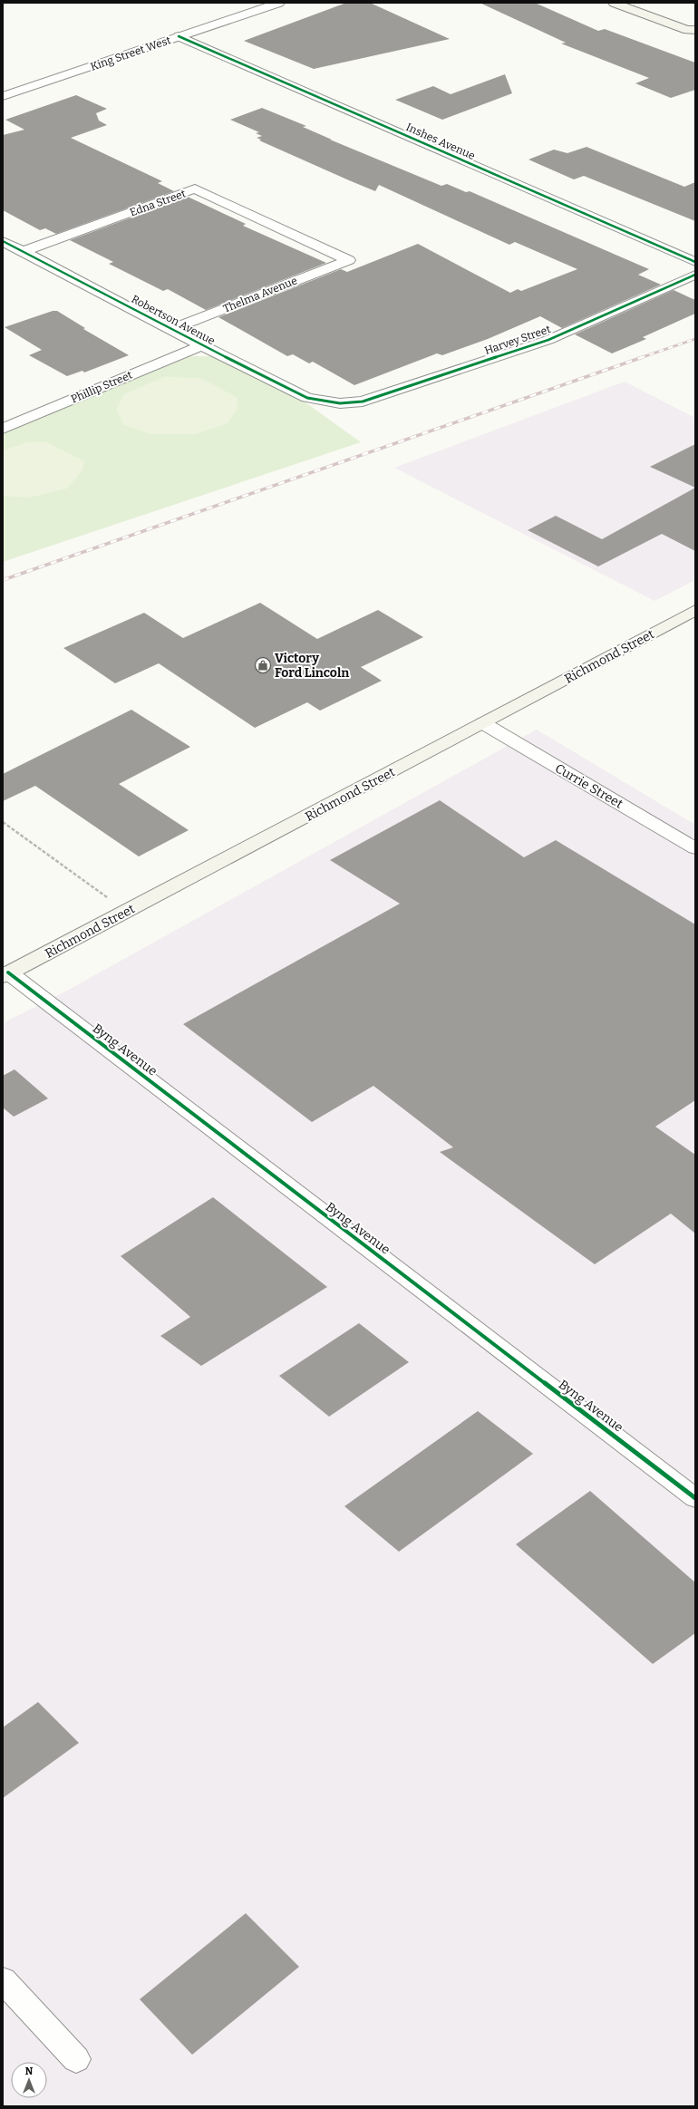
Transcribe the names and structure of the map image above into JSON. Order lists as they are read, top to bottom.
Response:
{
  "streets": {
    "main road": ["Richmond Street"],
    "street": [
      "King Street West",
      "Inshes Avenue",
      "Edna Street",
      "Thelma Avenue",
      "Robertson Avenue",
      "Harvey Street",
      "Phillip Street",
      "Currie Street",
      "Byng Avenue"
    ]
  },
  "crossings": [
    ["King Street West", "Inshes Avenue"],
    ["Edna Street", "Thelma Avenue"],
    ["Edna Street", "Robertson Avenue"],
    ["Thelma Avenue", "Robertson Avenue"],
    ["Robertson Avenue", "Harvey Street"],
    ["Robertson Avenue", "Phillip Street"],
    ["Richmond Street", "Currie Street"],
    ["Richmond Street", "Byng Avenue"]
  ],
  "places": {
    "shop": ["Victory Ford Lincoln"]
  },
  "north": "top"
}
